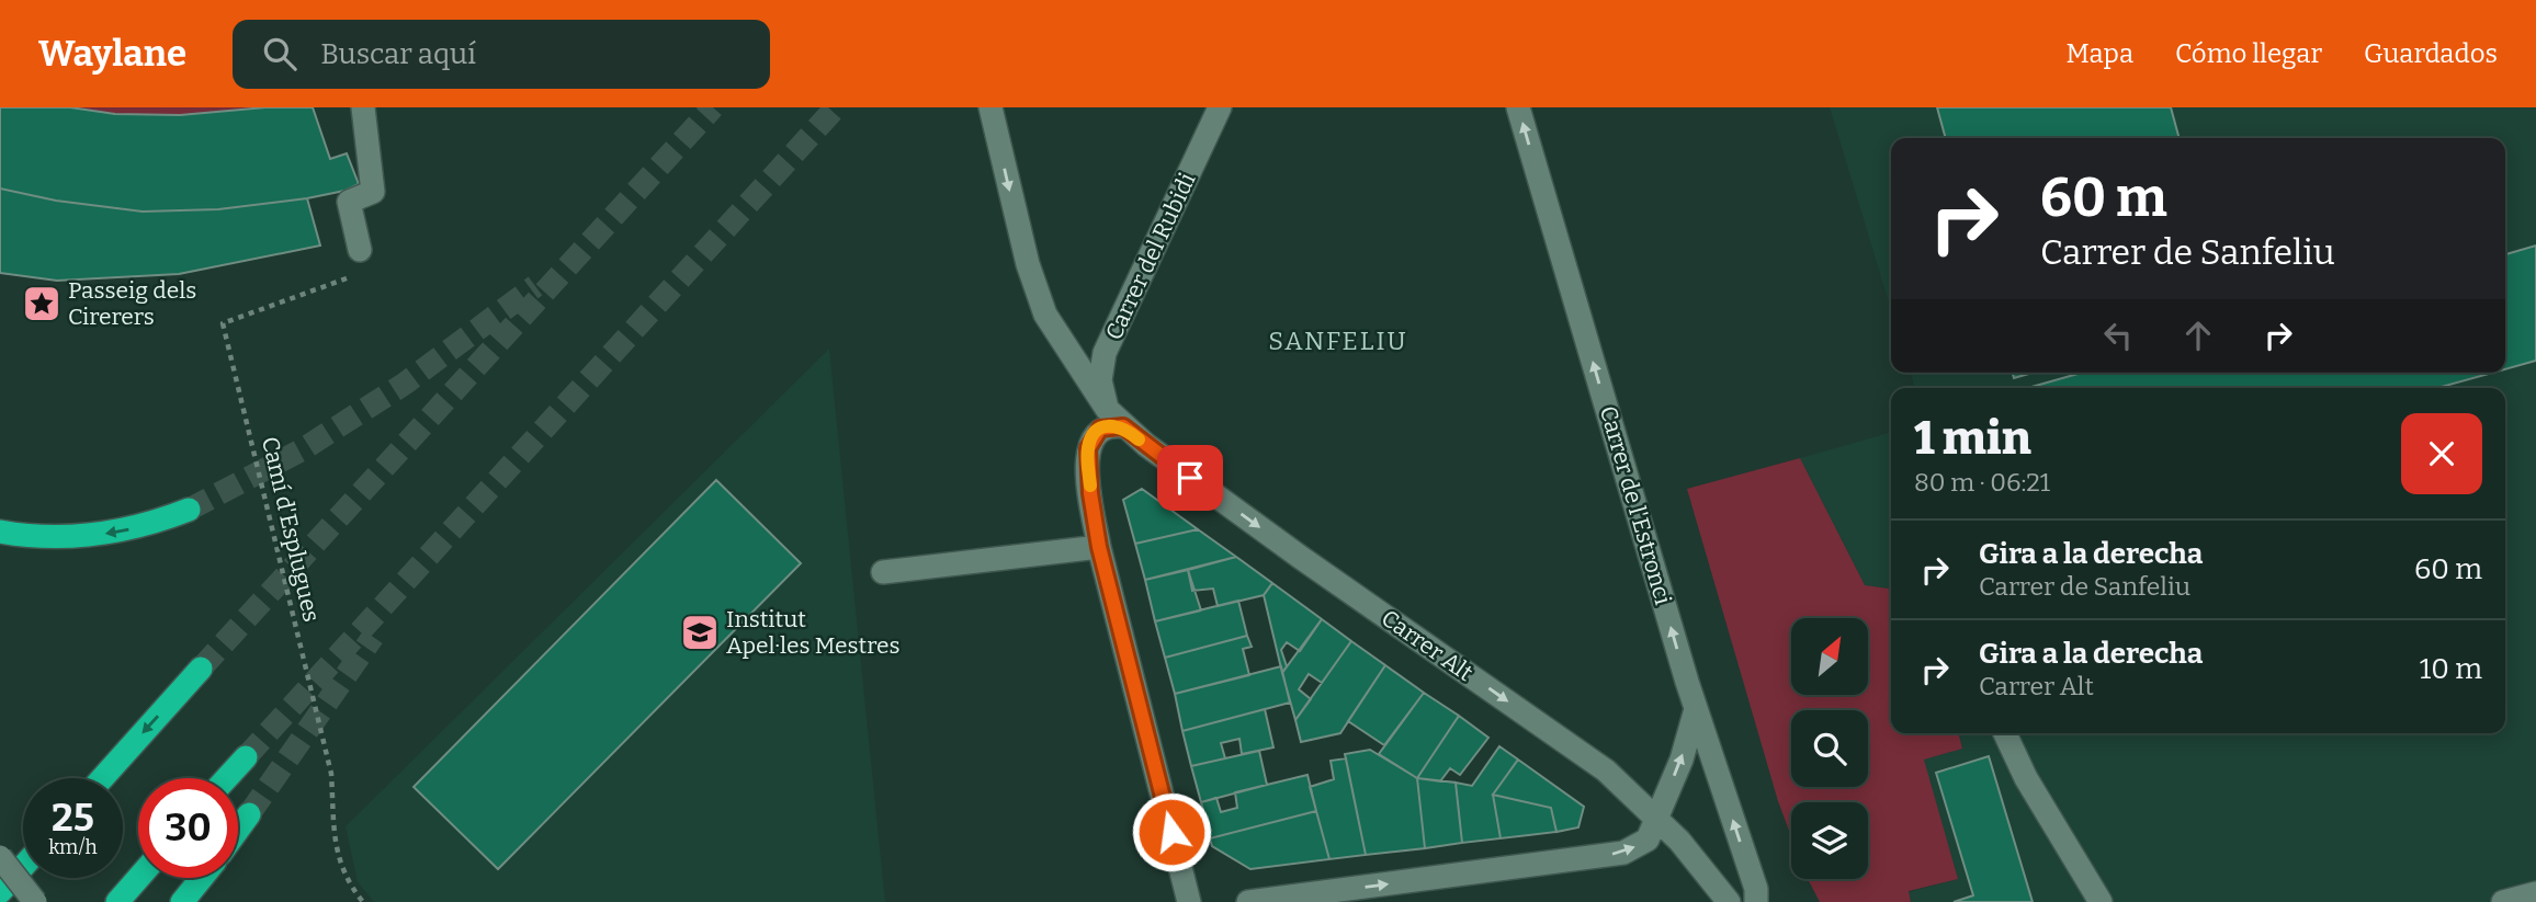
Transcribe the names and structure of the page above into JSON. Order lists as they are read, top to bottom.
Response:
{
  "streets": {
    "street": ["Carrer del Rubidi", "Carrer de l'Estronci", "Carrer Alt"],
    "path": ["Camí d'Esplugues"]
  },
  "crossings": [
    ["Carrer del Rubidi", "Carrer Alt"]
  ],
  "one_way": ["Carrer de l'Estronci", "Carrer Alt"],
  "districts": ["SANFELIU"],
  "places": {
    "place": ["Passeig dels Cirerers"],
    "school or university": ["Institut Apel·les Mestres"]
  },
  "north": "top right",
  "page": {
    "header": "Waylane",
    "search": "Buscar aquí",
    "nav": ["Mapa", "Cómo llegar", "Guardados"],
    "turn": ["60 m", "Carrer de Sanfeliu"],
    "heading": ["1 min", "80 m · 06:21"],
    "list": [
      {
        "name": "Gira a la derecha",
        "note": "Carrer de Sanfeliu",
        "value": "60 m"
      },
      {
        "name": "Gira a la derecha",
        "note": "Carrer Alt",
        "value": "10 m"
      }
    ],
    "speed": "25 km/h",
    "limit": "30"
  }
}
